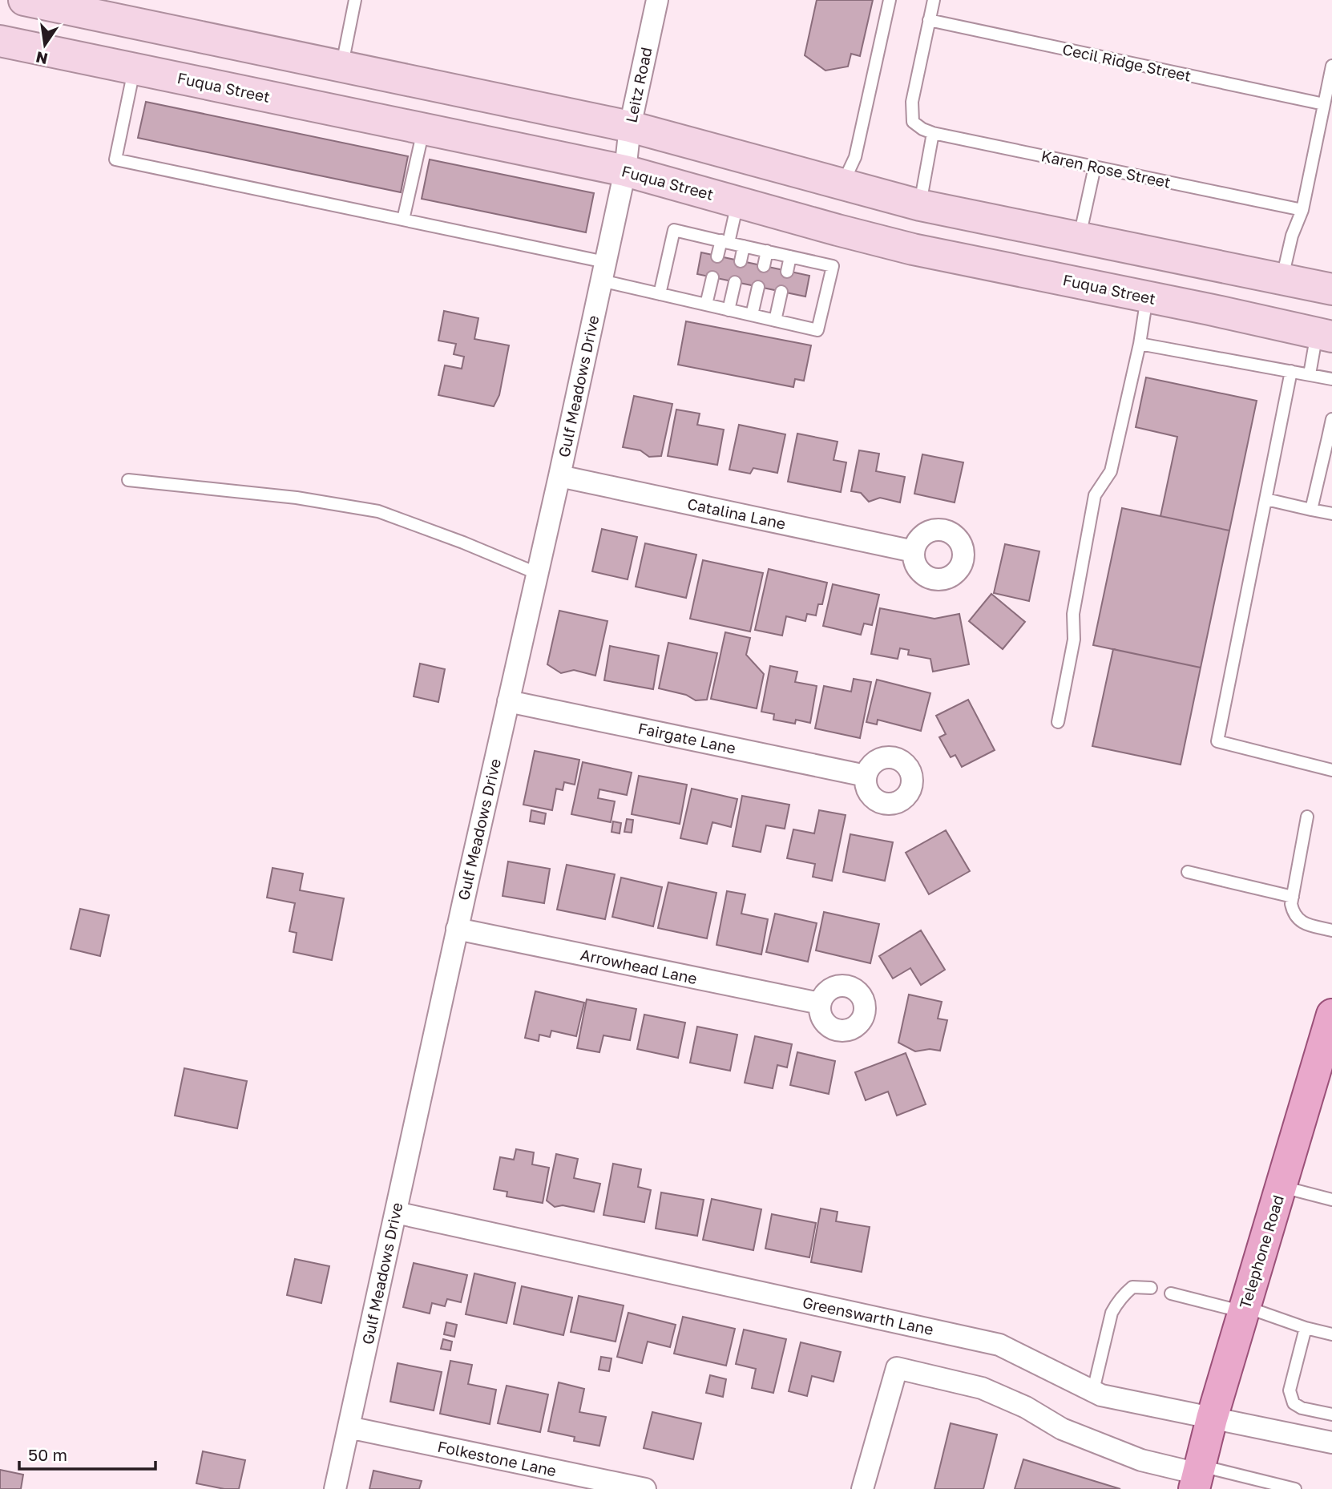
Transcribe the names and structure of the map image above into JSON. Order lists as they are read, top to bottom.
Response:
{
  "streets": {
    "main road": ["Fuqua Street", "Telephone Road"],
    "street": [
      "Leitz Road",
      "Gulf Meadows Drive",
      "Catalina Lane",
      "Fairgate Lane",
      "Arrowhead Lane",
      "Greenswarth Lane",
      "Folkestone Lane"
    ],
    "lane": ["Cecil Ridge Street", "Karen Rose Street"]
  },
  "crossings": [
    ["Cecil Ridge Street", "Karen Rose Street"],
    ["Leitz Road", "Fuqua Street"],
    ["Leitz Road", "Gulf Meadows Drive"],
    ["Fuqua Street", "Gulf Meadows Drive"],
    ["Gulf Meadows Drive", "Catalina Lane"],
    ["Gulf Meadows Drive", "Fairgate Lane"],
    ["Gulf Meadows Drive", "Arrowhead Lane"],
    ["Gulf Meadows Drive", "Greenswarth Lane"],
    ["Gulf Meadows Drive", "Folkestone Lane"],
    ["Telephone Road", "Greenswarth Lane"]
  ],
  "scale_bar": "50 m",
  "north": "bottom"
}
